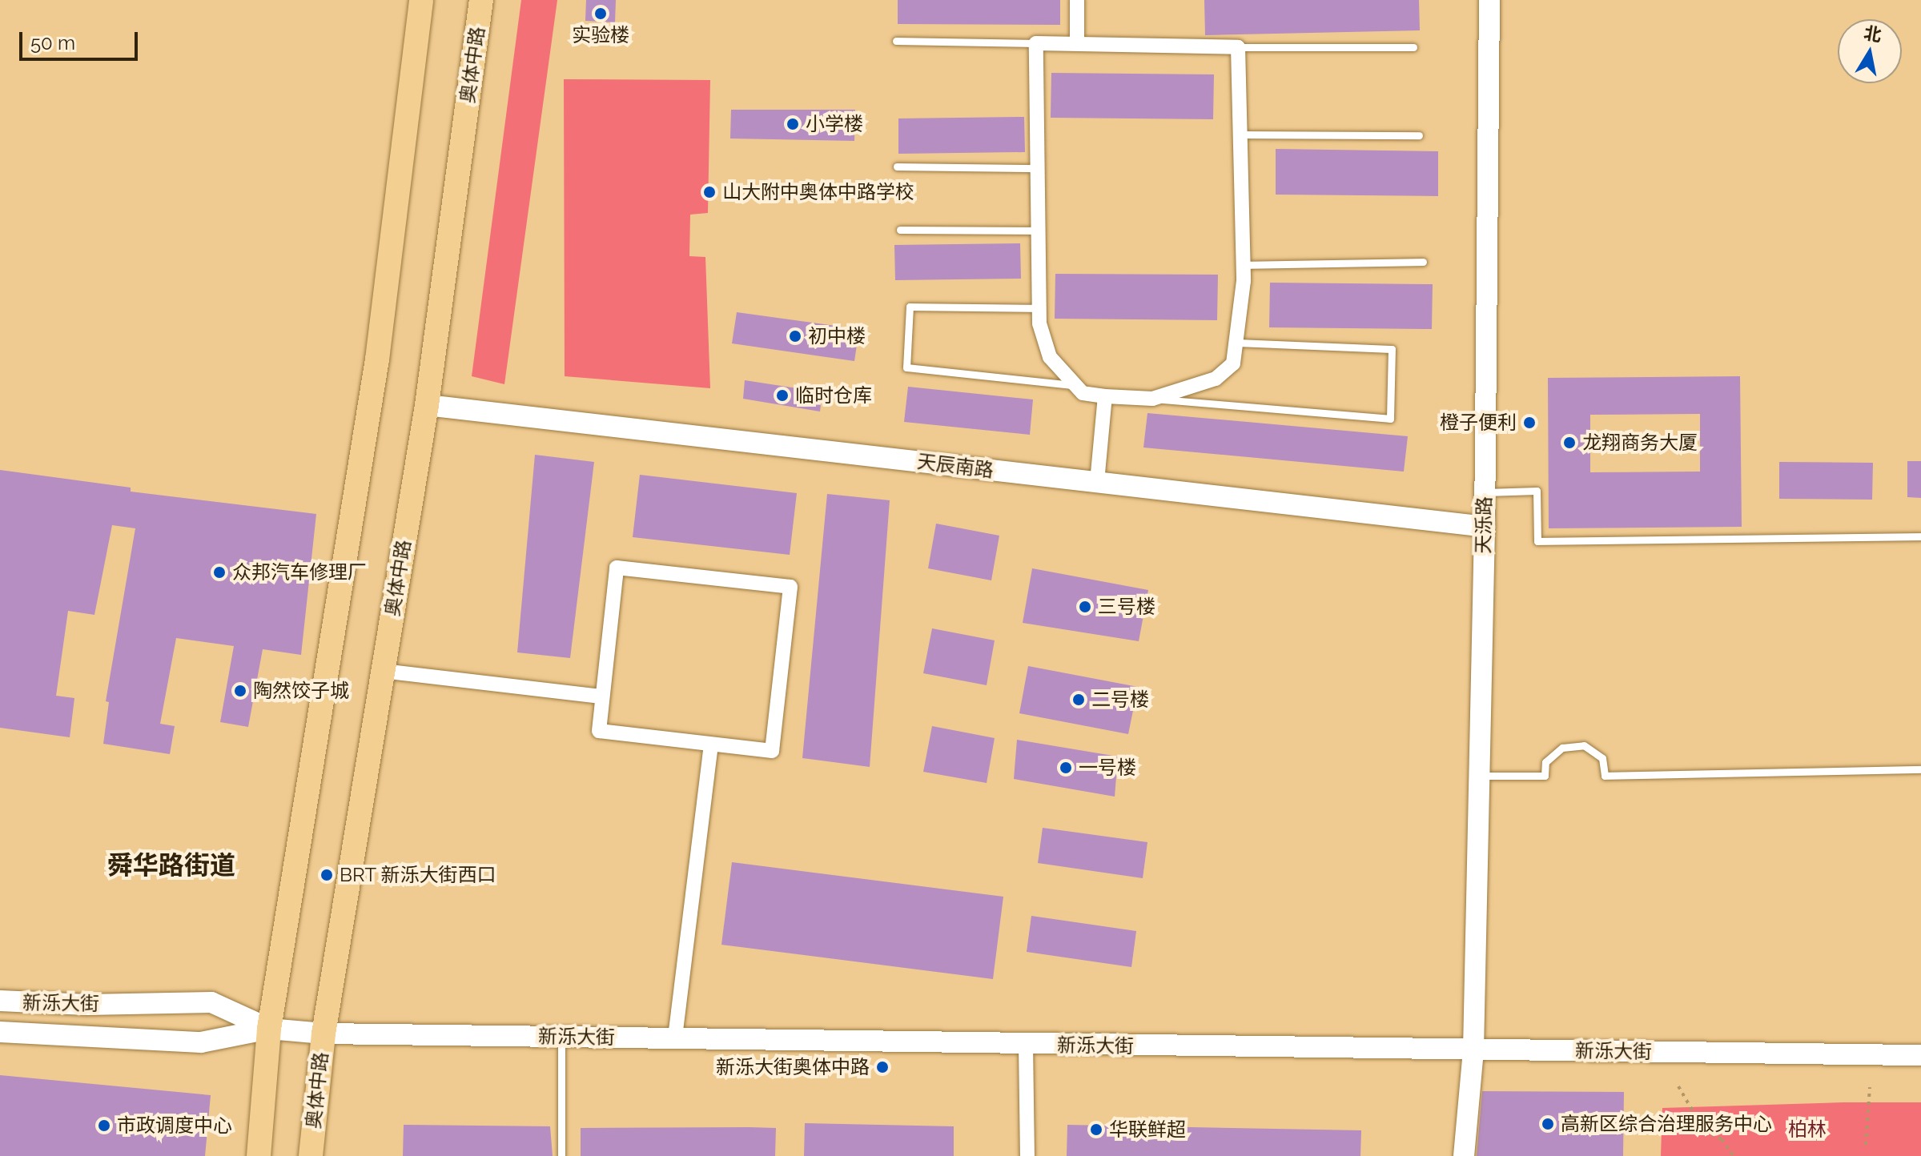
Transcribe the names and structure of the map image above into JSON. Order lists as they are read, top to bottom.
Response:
{
  "streets": {
    "main road": ["奥体中路"],
    "street": ["天辰南路", "天泺路", "新泺大街"]
  },
  "crossings": [
    ["奥体中路", "天辰南路"],
    ["奥体中路", "新泺大街"],
    ["天辰南路", "天泺路"],
    ["天泺路", "新泺大街"]
  ],
  "districts": ["舜华路街道"],
  "parks": ["柏林"],
  "places": [
    "实验楼",
    "小学楼",
    "山大附中奥体中路学校",
    "初中楼",
    "临时仓库",
    "橙子便利",
    "龙翔商务大厦",
    "众邦汽车修理厂",
    "三号楼",
    "陶然饺子城",
    "二号楼",
    "一号楼",
    "BRT 新泺大街西口",
    "新泺大街奥体中路",
    "高新区综合治理服务中心",
    "市政调度中心",
    "华联鲜超"
  ],
  "scale_bar": "50 m",
  "north": "top"
}
